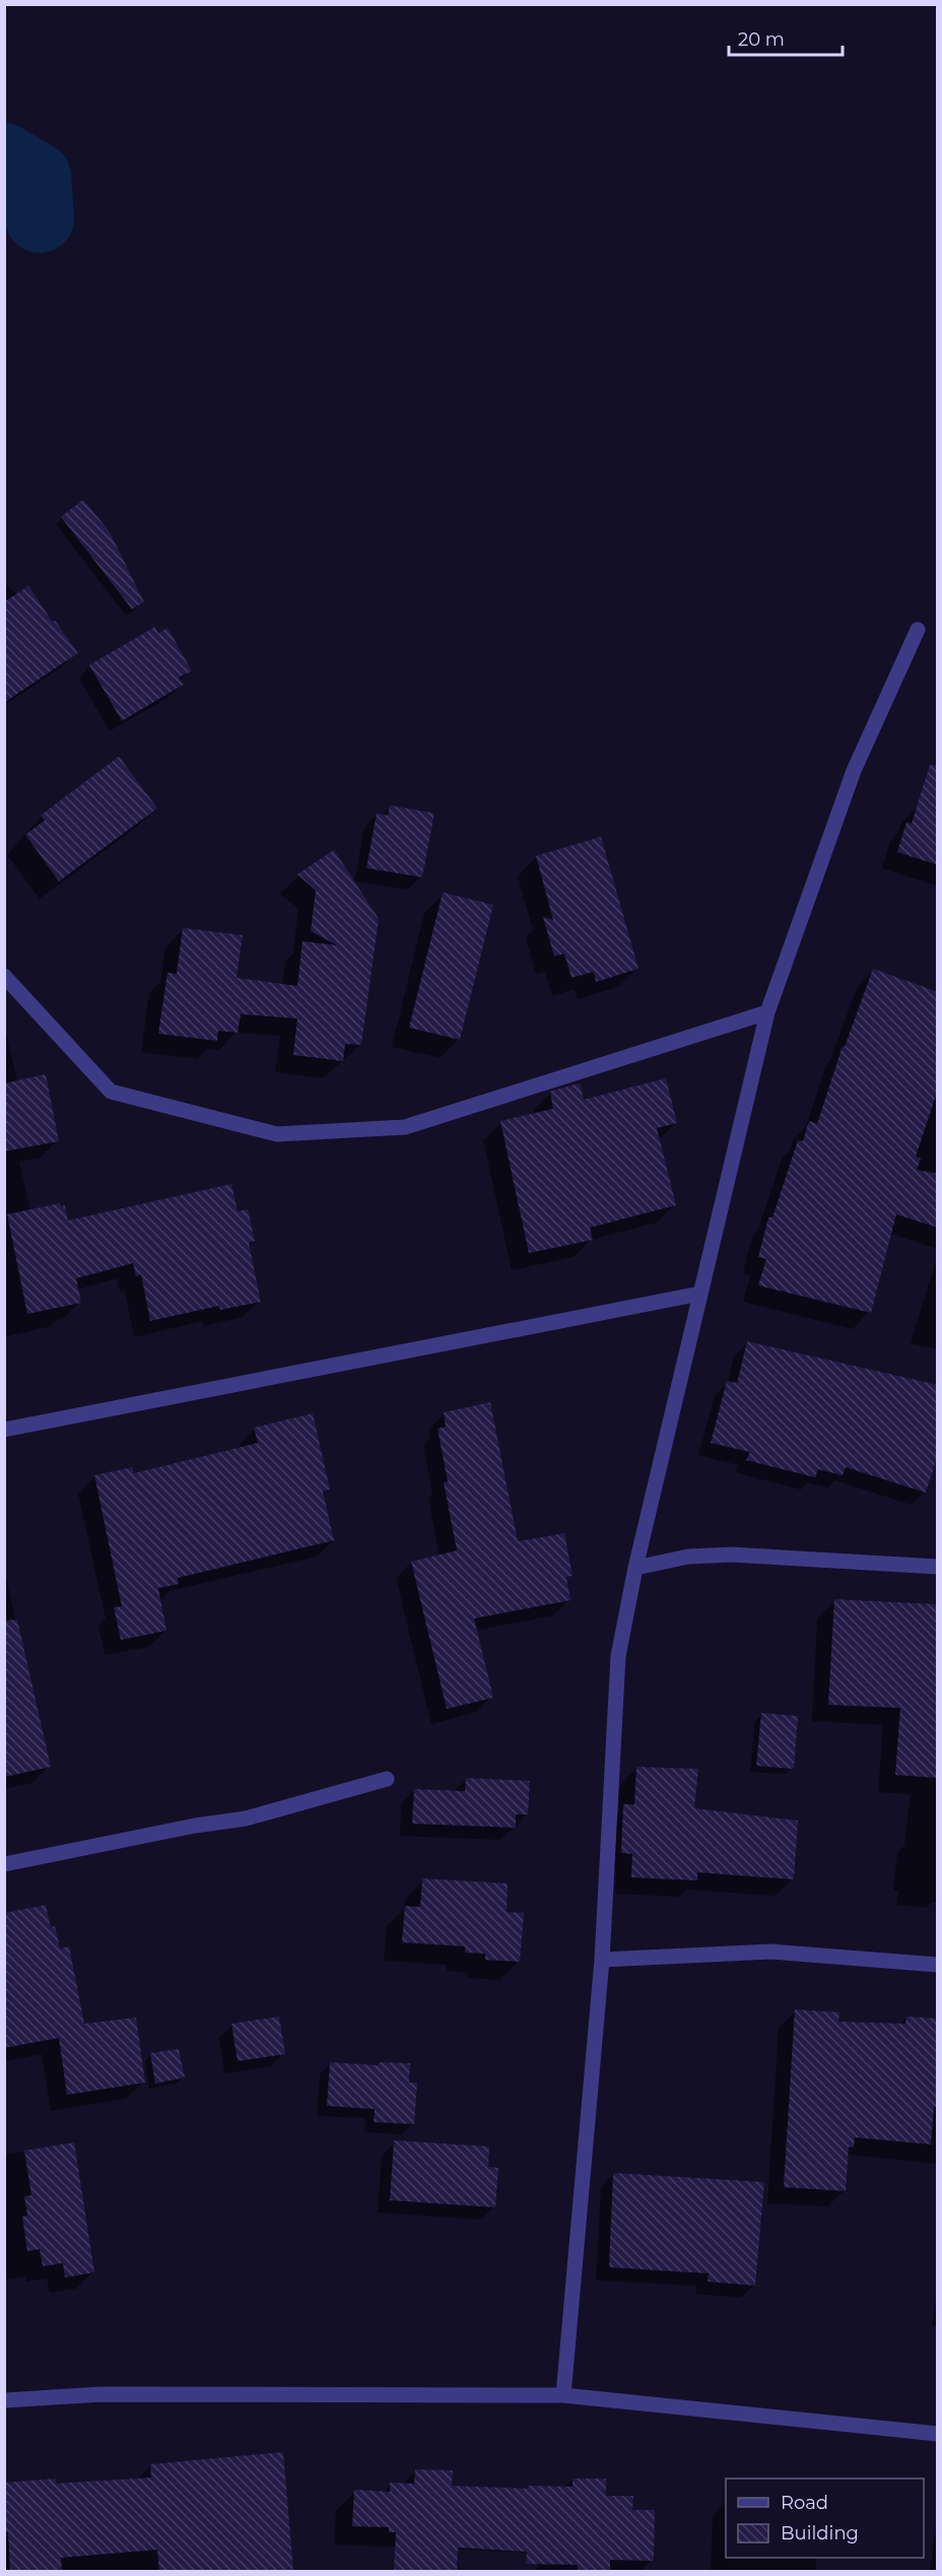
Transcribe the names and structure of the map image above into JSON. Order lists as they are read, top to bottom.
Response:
{
  "legend": ["Road", "Building"],
  "scale_bar": "20 m"
}
